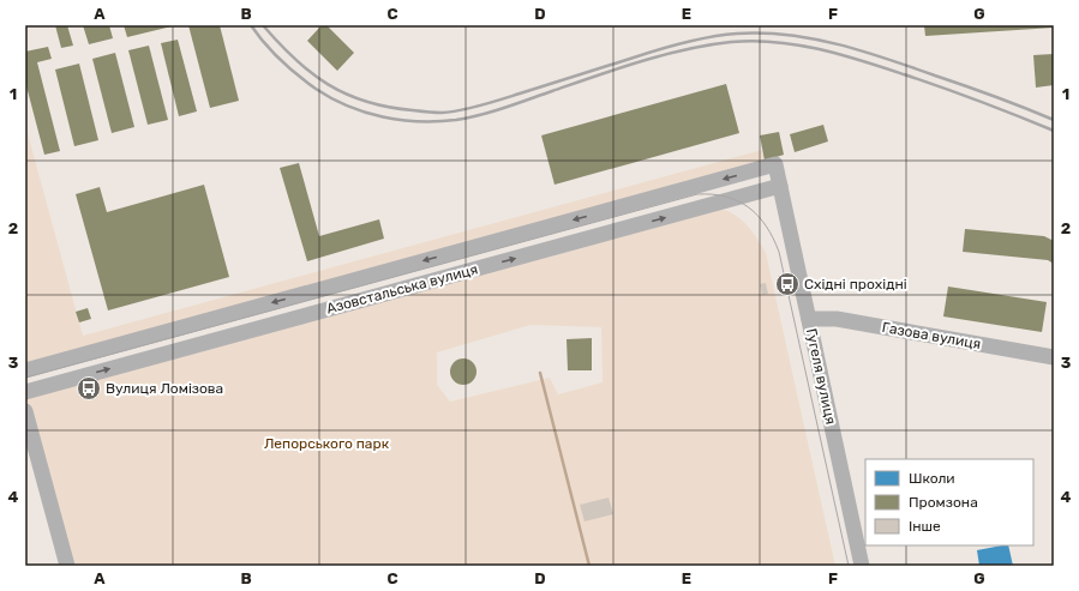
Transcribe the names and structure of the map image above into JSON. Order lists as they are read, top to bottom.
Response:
{
  "streets": {
    "street": ["Азовстальська вулиця", "Газова вулиця", "Гугеля вулиця"]
  },
  "crossings": [
    ["Азовстальська вулиця", "Гугеля вулиця"],
    ["Газова вулиця", "Гугеля вулиця"]
  ],
  "parks": ["Лепорського парк"],
  "places": {
    "bus stop": ["Східні прохідні", "Вулиця Ломізова"]
  },
  "legend": ["Школи", "Промзона", "Інше"],
  "grid": {
    "columns": [
      "A",
      "B",
      "C",
      "D",
      "E",
      "F",
      "G"
    ],
    "rows": [
      "1",
      "2",
      "3",
      "4"
    ]
  }
}
